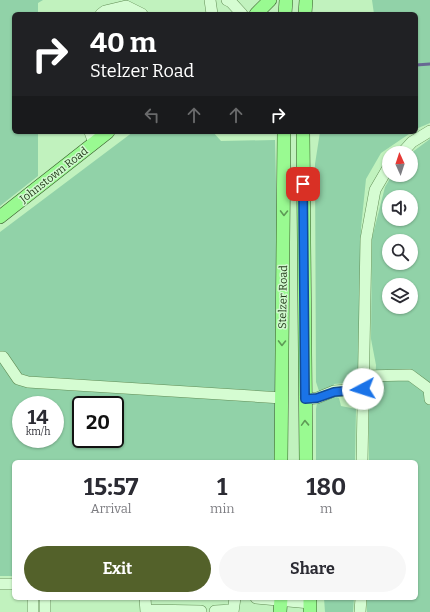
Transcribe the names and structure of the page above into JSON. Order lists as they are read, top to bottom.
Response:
{
  "streets": {
    "main road": ["Johnstown Road", "Stelzer Road"]
  },
  "north": "top",
  "page": {
    "turn": ["40 m", "Stelzer Road"],
    "speed": "14 km/h",
    "limit": "20",
    "eta": [
      "15:57",
      "Arrival",
      "1",
      "min",
      "180",
      "m"
    ],
    "buttons": ["Exit", "Share"]
  }
}
